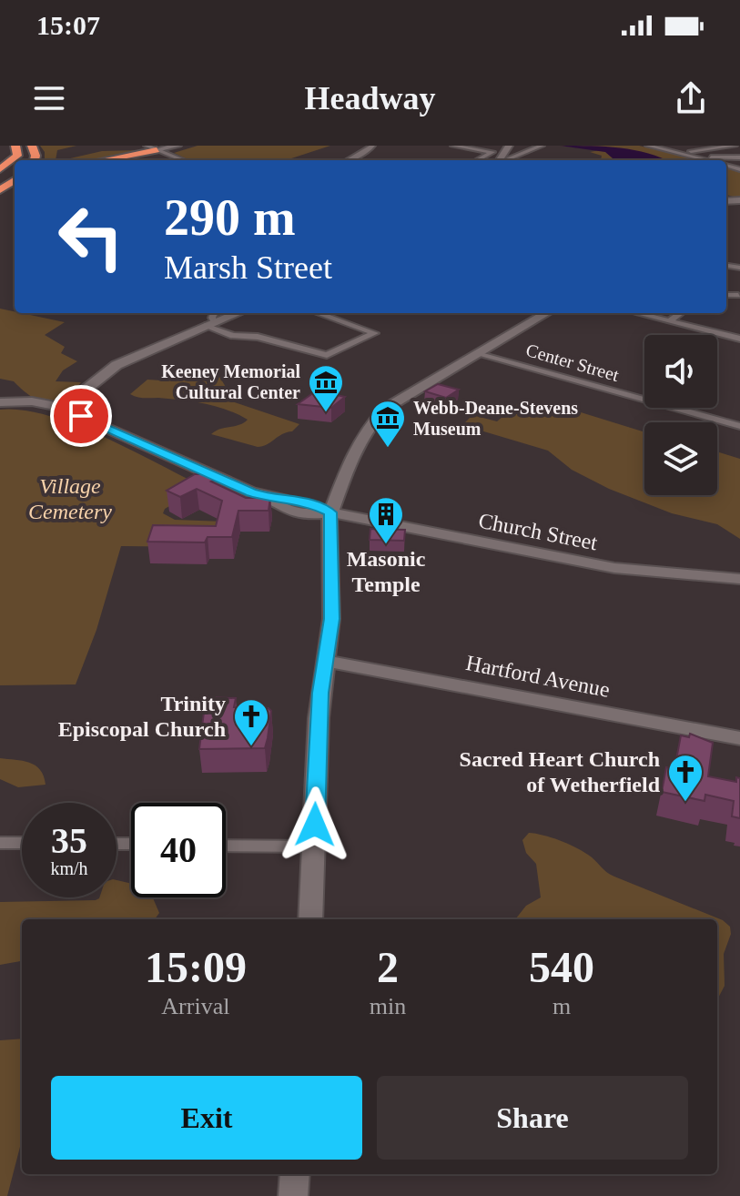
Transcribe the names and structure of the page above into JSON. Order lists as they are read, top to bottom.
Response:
{
  "streets": {
    "street": ["Center Street", "Church Street", "Hartford Avenue"]
  },
  "parks": ["Village Cemetery"],
  "places": {
    "museum": ["Keeney Memorial Cultural Center", "Webb-Deane-Stevens Museum"],
    "building": ["Masonic Temple"],
    "church": ["Trinity Episcopal Church", "Sacred Heart Church of Wetherfield"]
  },
  "page": {
    "status": "15:07",
    "header": "Headway",
    "turn": ["290 m", "Marsh Street"],
    "speed": "35 km/h",
    "limit": "40",
    "eta": [
      "15:09",
      "Arrival",
      "2",
      "min",
      "540",
      "m"
    ],
    "buttons": ["Exit", "Share"]
  }
}
